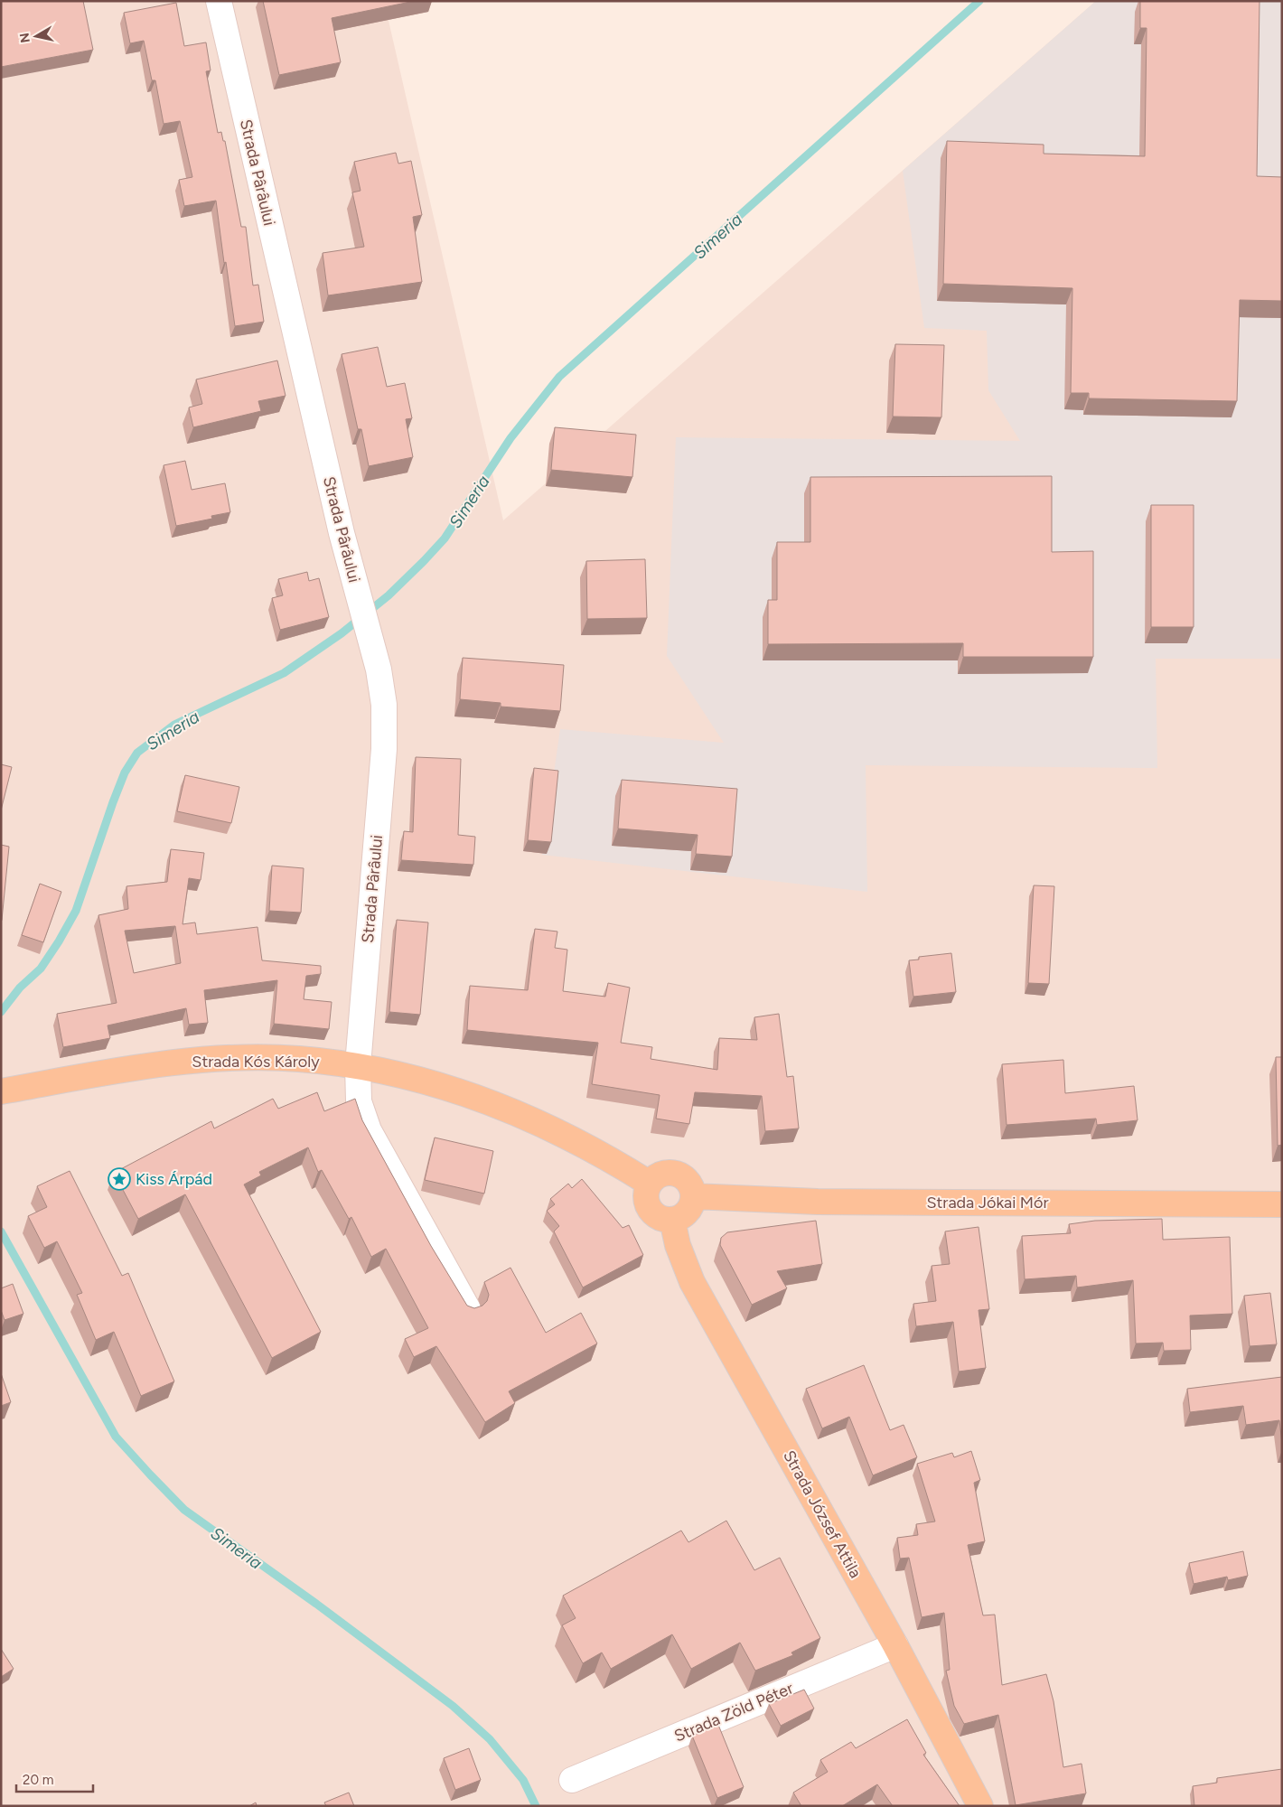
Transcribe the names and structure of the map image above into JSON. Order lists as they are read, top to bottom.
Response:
{
  "streets": {
    "main road": ["Strada Kós Károly", "Strada Jókai Mór", "Strada József Attila"],
    "street": ["Strada Pârâului", "Strada Zöld Péter"]
  },
  "crossings": [
    ["Strada Pârâului", "Strada Kós Károly"],
    ["Strada Kós Károly", "Strada Jókai Mór"],
    ["Strada Kós Károly", "Strada József Attila"],
    ["Strada Jókai Mór", "Strada József Attila"],
    ["Strada József Attila", "Strada Zöld Péter"]
  ],
  "water": ["Simeria"],
  "places": {
    "place": ["Kiss Árpád"]
  },
  "scale_bar": "20 m",
  "north": "left"
}
